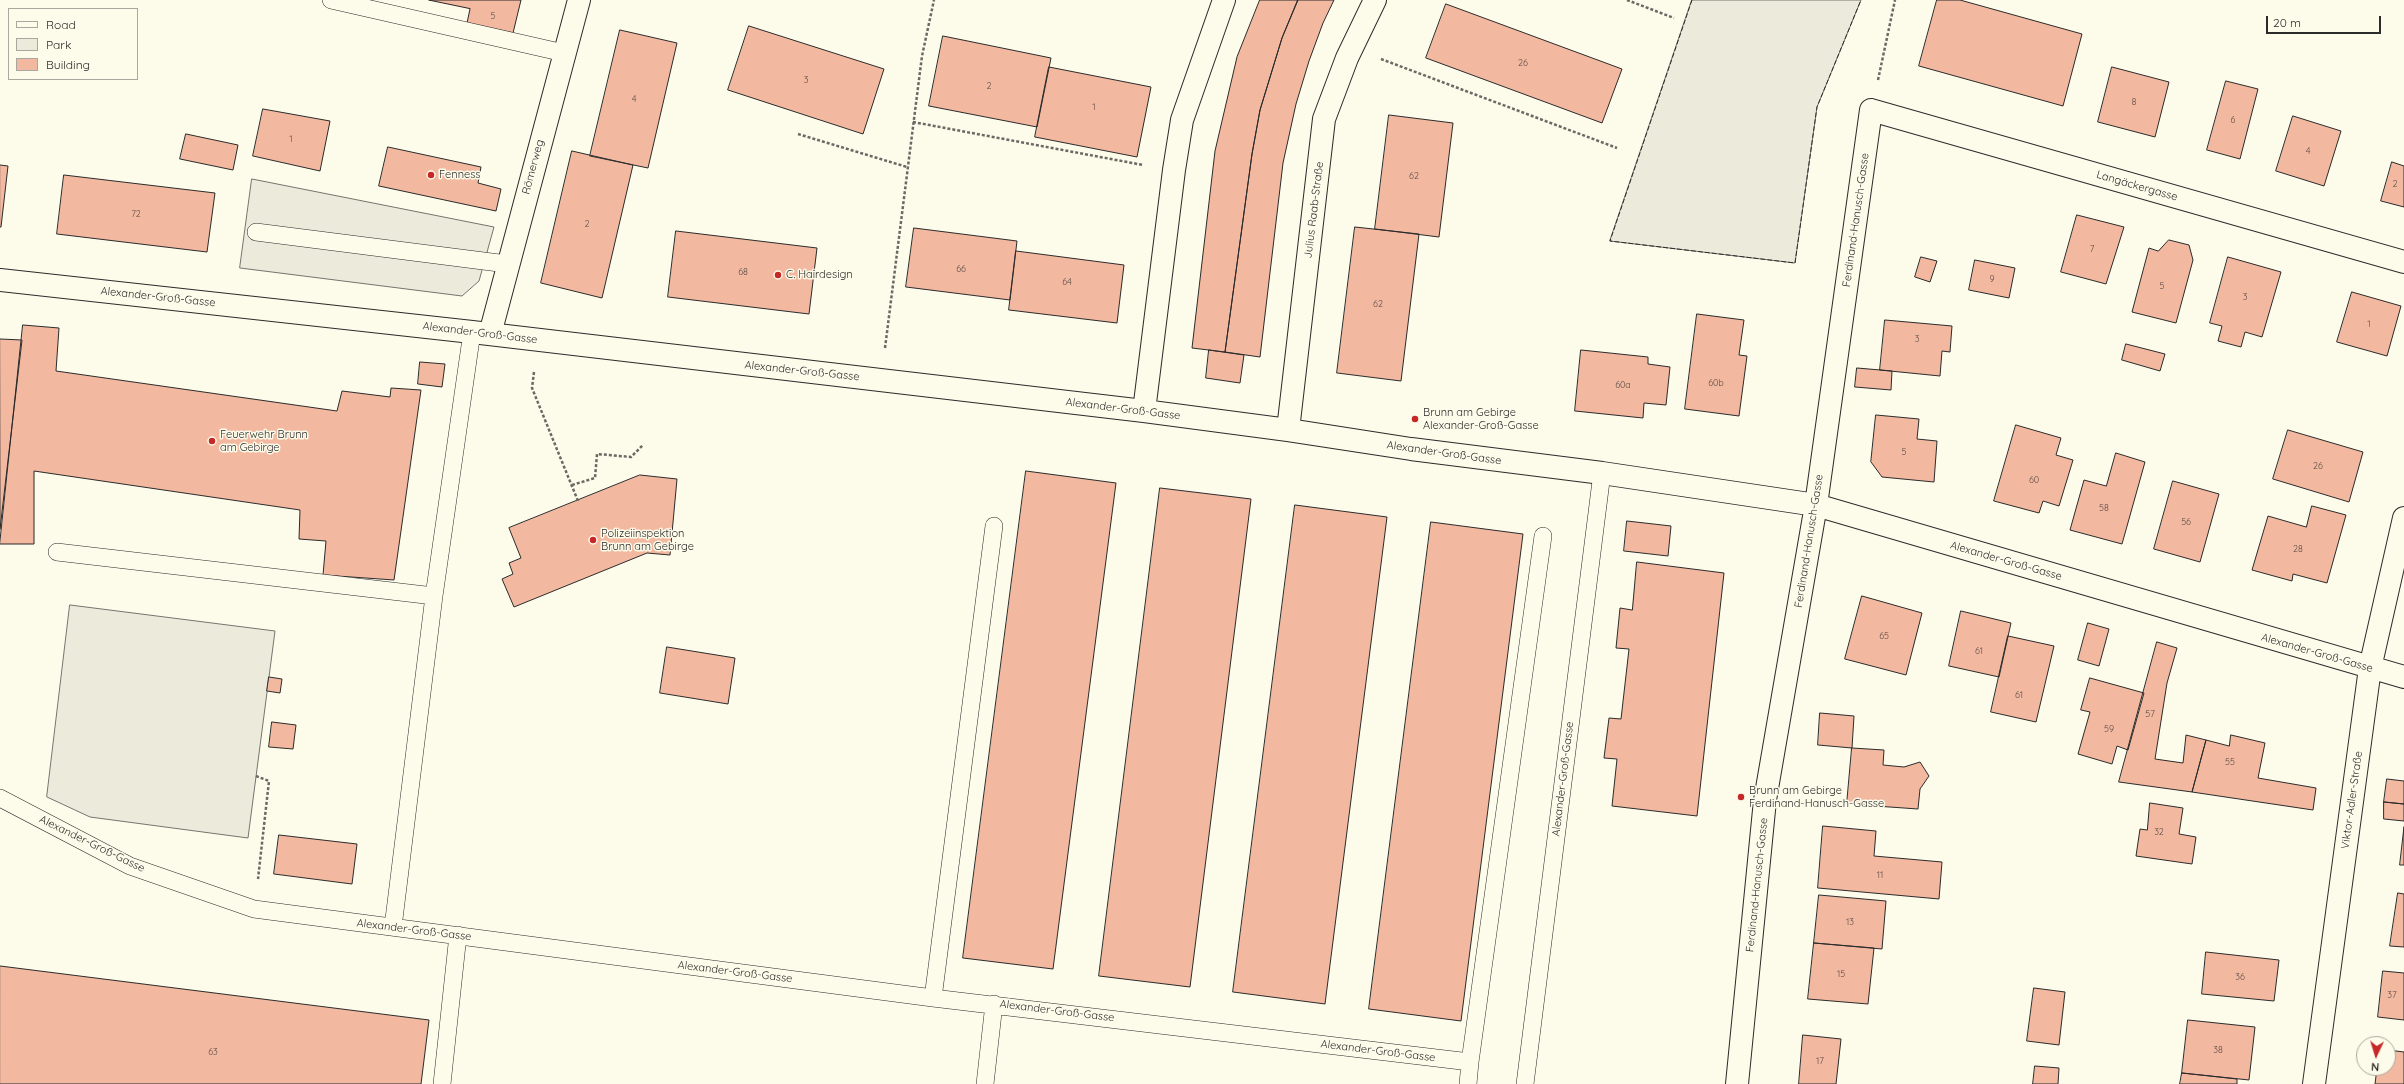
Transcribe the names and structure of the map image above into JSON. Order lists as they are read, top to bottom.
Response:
{
  "streets": {
    "street": [
      "Römerweg",
      "Langäckergasse",
      "Julius Raab-Straße",
      "Ferdinand-Hanusch-Gasse",
      "Alexander-Groß-Gasse",
      "Viktor-Adler-Straße"
    ]
  },
  "crossings": [
    ["Römerweg", "Alexander-Groß-Gasse"],
    ["Langäckergasse", "Ferdinand-Hanusch-Gasse"],
    ["Julius Raab-Straße", "Alexander-Groß-Gasse"],
    ["Ferdinand-Hanusch-Gasse", "Alexander-Groß-Gasse"],
    ["Alexander-Groß-Gasse", "Viktor-Adler-Straße"]
  ],
  "places": [
    "Fenness",
    "C. Hairdesign",
    "Brunn am Gebirge Alexander-Groß-Gasse",
    "Feuerwehr Brunn am Gebirge",
    "Polizeiinspektion Brunn am Gebirge",
    "Brunn am Gebirge Ferdinand-Hanusch-Gasse"
  ],
  "house_numbers": [
    "5",
    "26",
    "3",
    "2",
    "4",
    "8",
    "1",
    "6",
    "1",
    "4",
    "62",
    "2",
    "72",
    "2",
    "7",
    "66",
    "68",
    "9",
    "64",
    "5",
    "3",
    "62",
    "1",
    "3",
    "60b",
    "60a",
    "5",
    "26",
    "60",
    "58",
    "56",
    "28",
    "65",
    "61",
    "61",
    "57",
    "59",
    "55",
    "32",
    "11",
    "13",
    "15",
    "36",
    "37",
    "38",
    "63",
    "17"
  ],
  "legend": ["Road", "Park", "Building"],
  "scale_bar": "20 m",
  "north": "bottom"
}
